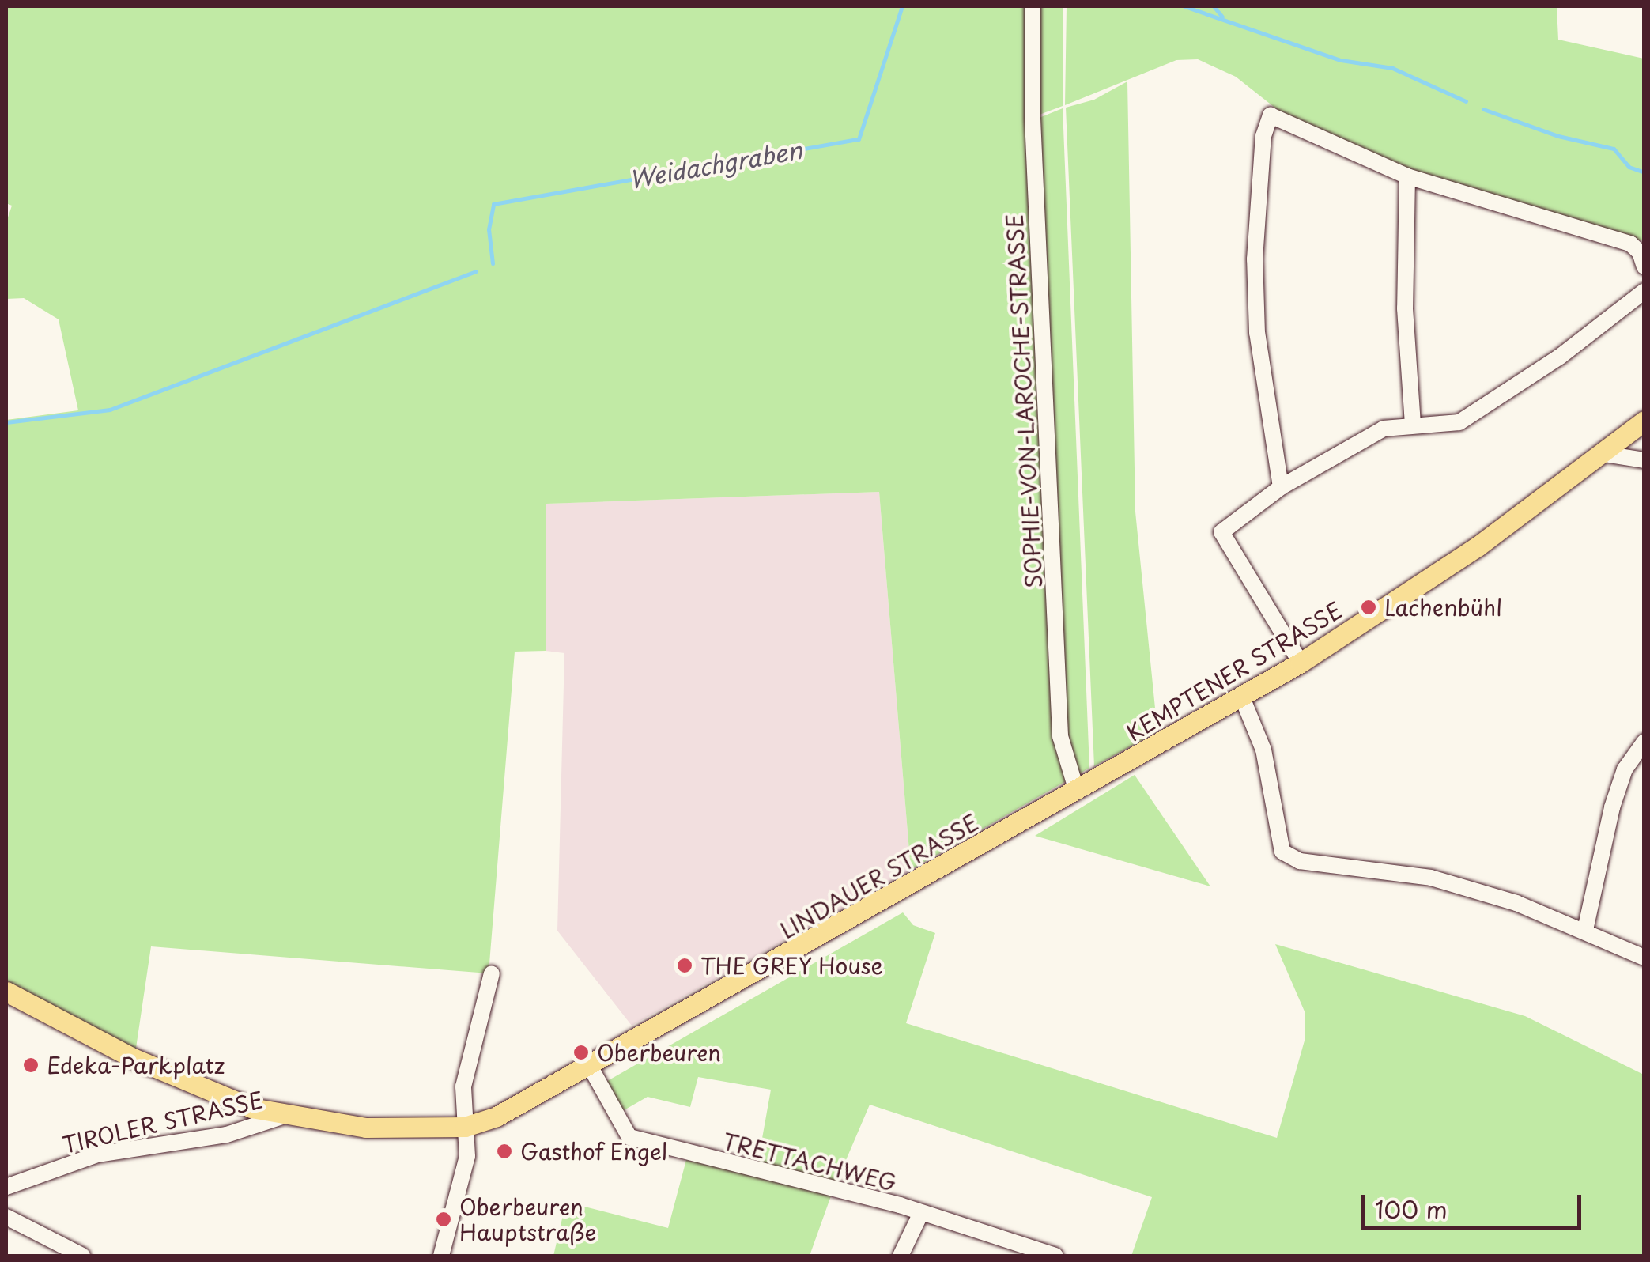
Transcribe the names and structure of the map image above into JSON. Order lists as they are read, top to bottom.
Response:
{
  "streets": {
    "main road": ["KEMPTENER STRASSE", "LINDAUER STRASSE"],
    "street": ["SOPHIE-VON-LAROCHE-STRASSE", "TIROLER STRASSE", "TRETTACHWEG"]
  },
  "crossings": [
    ["SOPHIE-VON-LAROCHE-STRASSE", "KEMPTENER STRASSE"],
    ["SOPHIE-VON-LAROCHE-STRASSE", "LINDAUER STRASSE"],
    ["KEMPTENER STRASSE", "LINDAUER STRASSE"],
    ["LINDAUER STRASSE", "TIROLER STRASSE"],
    ["LINDAUER STRASSE", "TRETTACHWEG"]
  ],
  "water": ["Weidachgraben"],
  "places": [
    "Lachenbühl",
    "THE GREY House",
    "Oberbeuren",
    "Edeka-Parkplatz",
    "Gasthof Engel",
    "Oberbeuren Hauptstraße"
  ],
  "scale_bar": "100 m"
}
